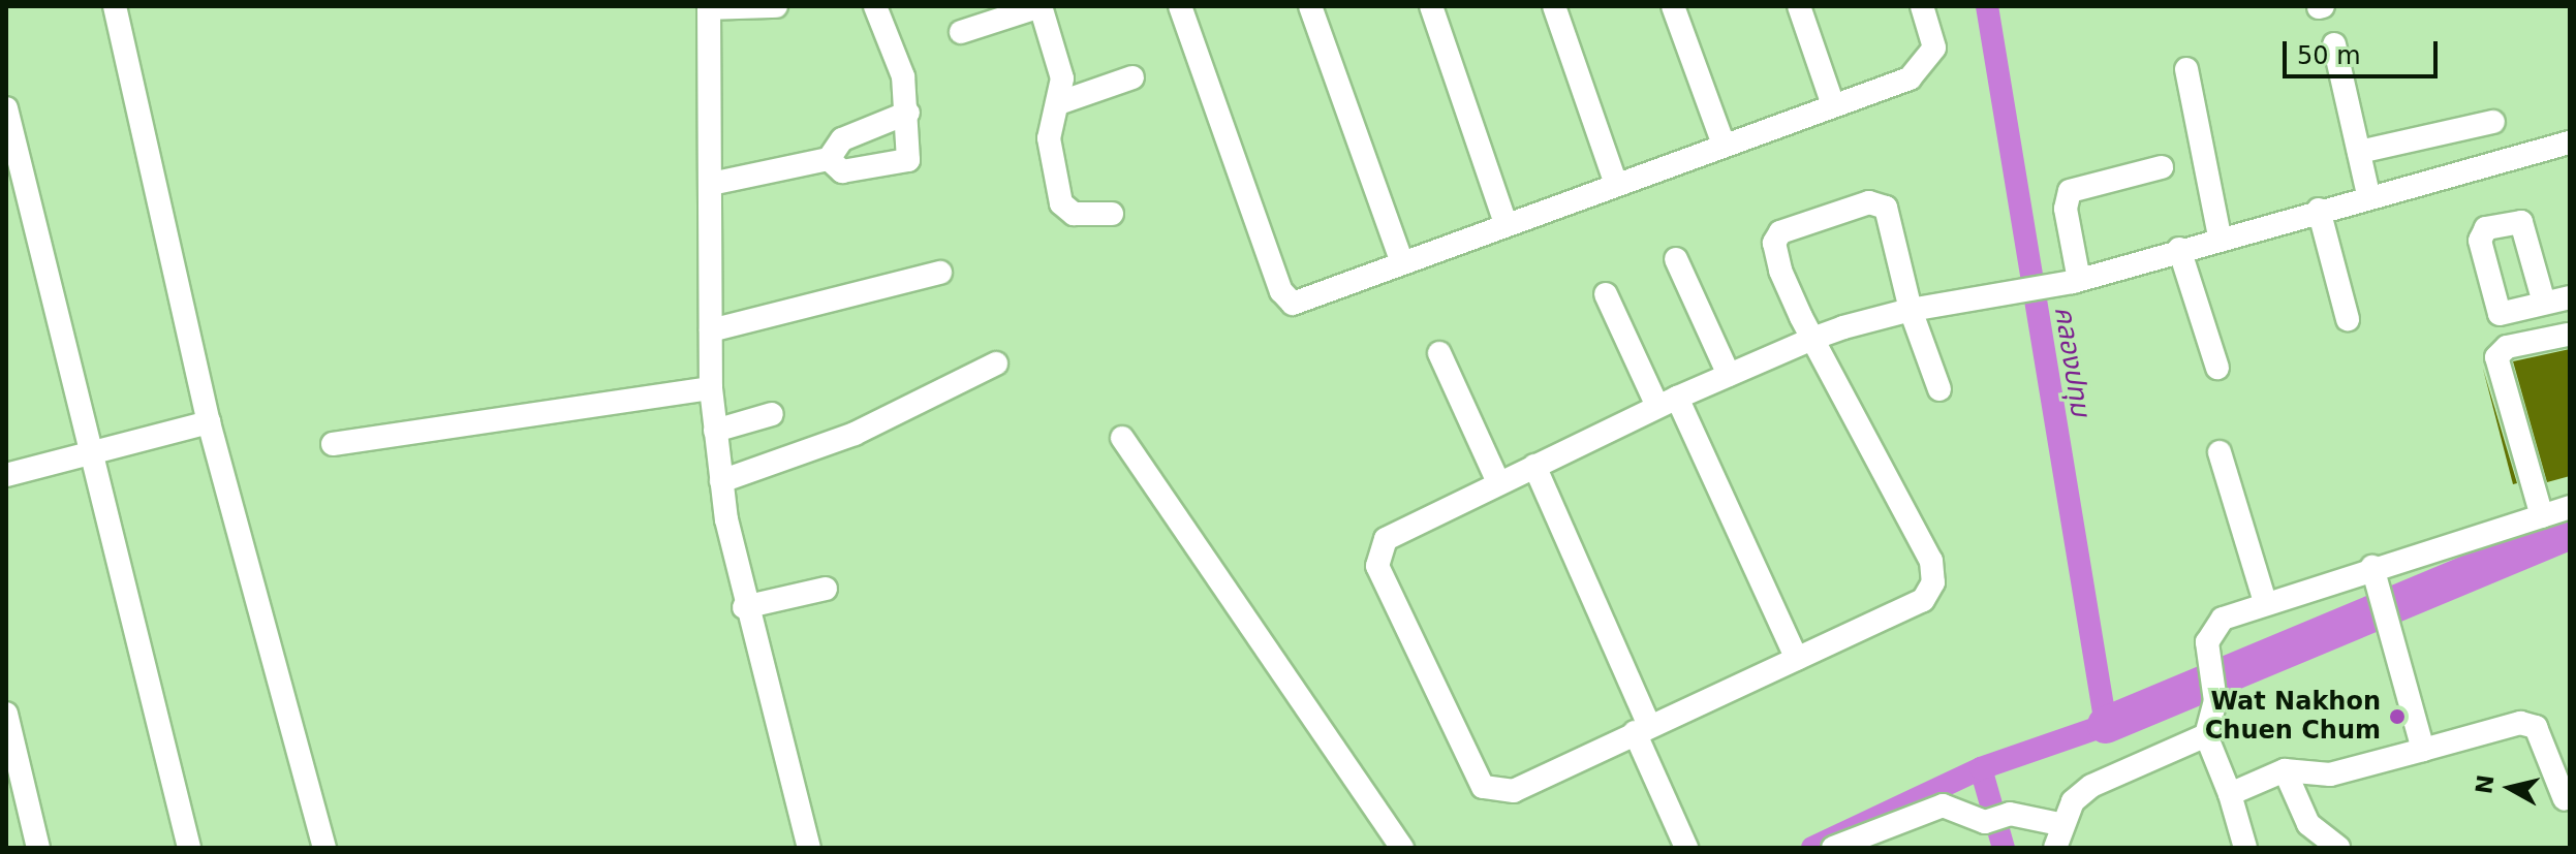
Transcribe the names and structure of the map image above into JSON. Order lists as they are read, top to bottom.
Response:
{
  "water": ["คลองปทุม"],
  "places": ["Wat Nakhon Chuen Chum"],
  "scale_bar": "50 m",
  "north": "left"
}
